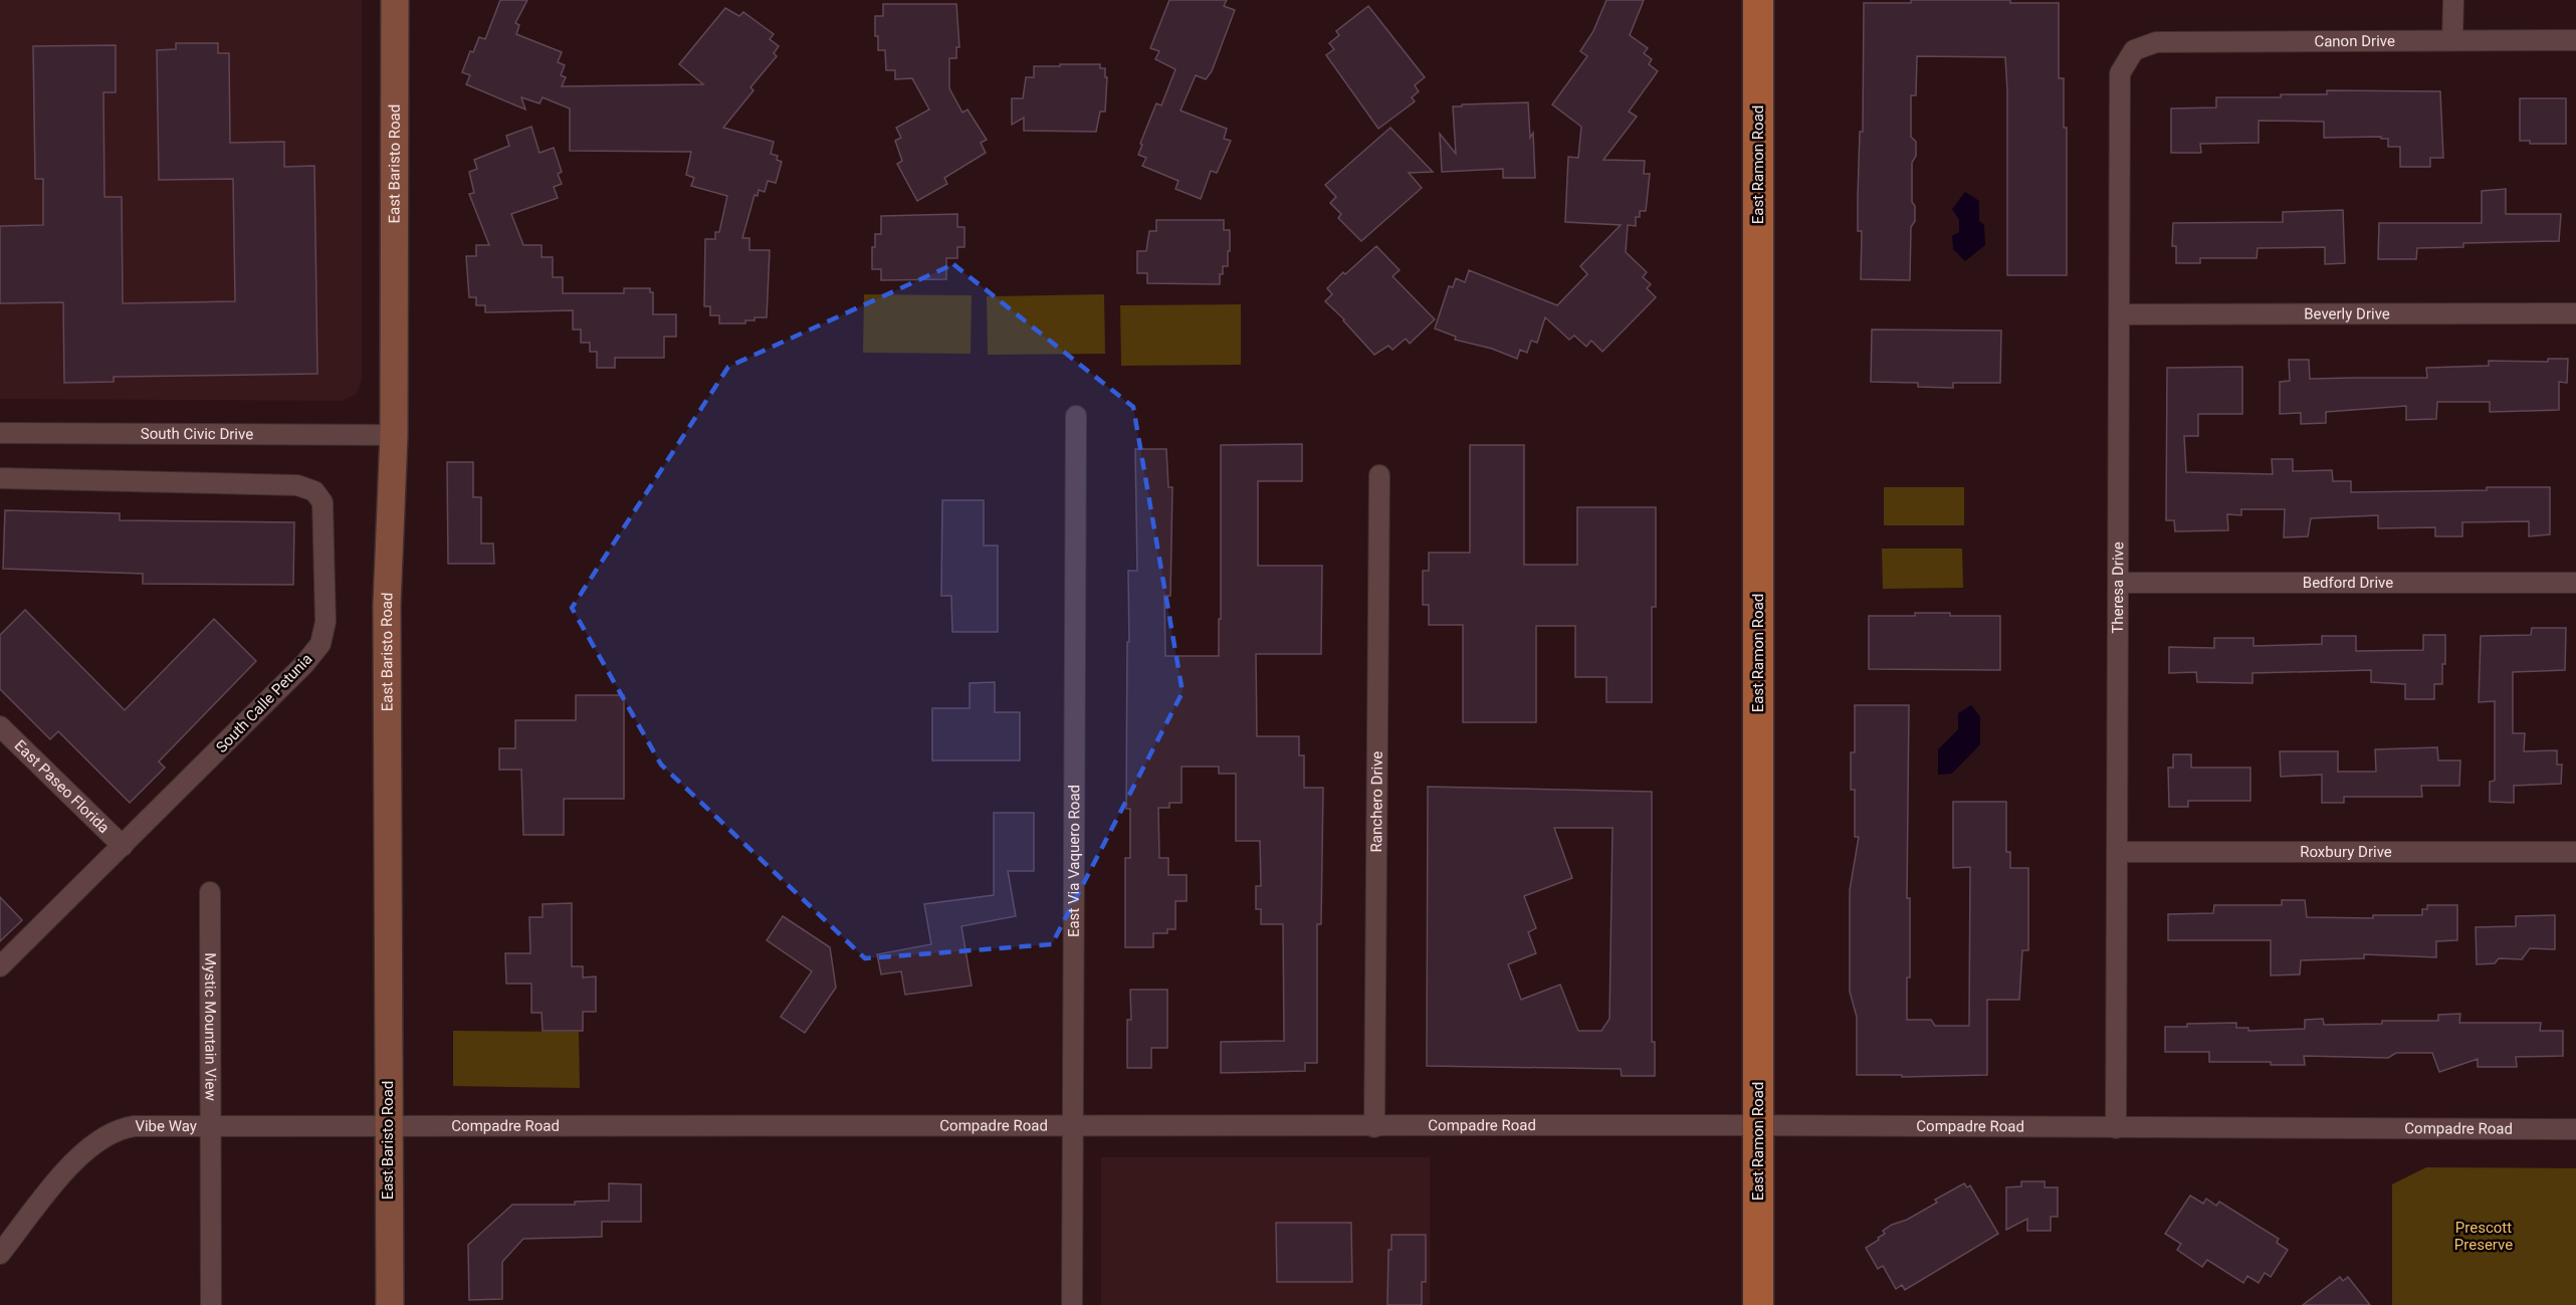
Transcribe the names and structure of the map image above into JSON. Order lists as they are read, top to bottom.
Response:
{
  "streets": {
    "main road": ["East Ramon Road"],
    "street": [
      "Canon Drive",
      "East Baristo Road",
      "Beverly Drive",
      "South Civic Drive",
      "Bedford Drive",
      "Theresa Drive",
      "South Calle Petunia",
      "East Paseo Florida",
      "Ranchero Drive",
      "Roxbury Drive",
      "East Via Vaquero Road",
      "Mystic Mountain View",
      "Compadre Road",
      "Vibe Way"
    ]
  },
  "crossings": [
    ["Canon Drive", "Theresa Drive"],
    ["East Baristo Road", "South Civic Drive"],
    ["East Baristo Road", "Compadre Road"],
    ["East Baristo Road", "Vibe Way"],
    ["East Ramon Road", "Compadre Road"],
    ["Beverly Drive", "Theresa Drive"],
    ["Bedford Drive", "Theresa Drive"],
    ["Theresa Drive", "Roxbury Drive"],
    ["Theresa Drive", "Compadre Road"],
    ["South Calle Petunia", "East Paseo Florida"],
    ["Ranchero Drive", "Compadre Road"],
    ["East Via Vaquero Road", "Compadre Road"],
    ["Mystic Mountain View", "Vibe Way"],
    ["Compadre Road", "Vibe Way"]
  ],
  "parks": ["Prescott Preserve"]
}
